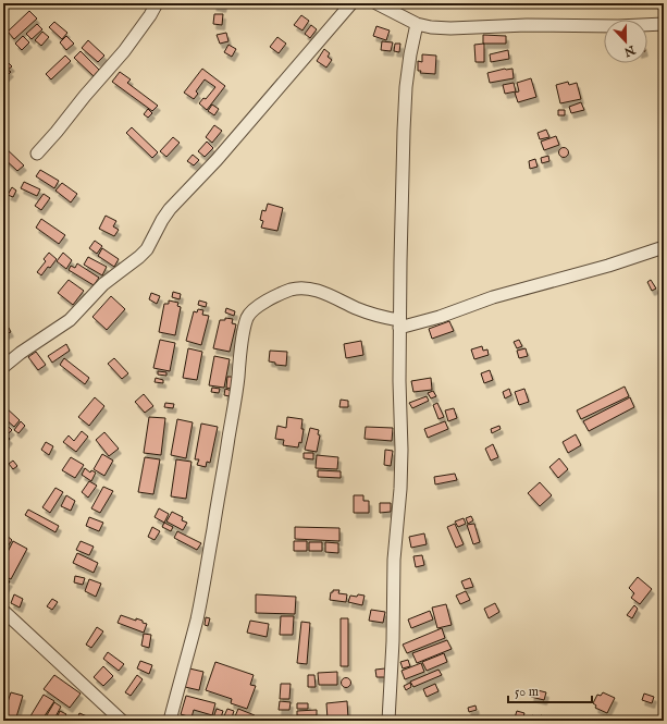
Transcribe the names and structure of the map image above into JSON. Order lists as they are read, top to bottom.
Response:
{
  "scale_bar": "50 m",
  "north": "bottom"
}
